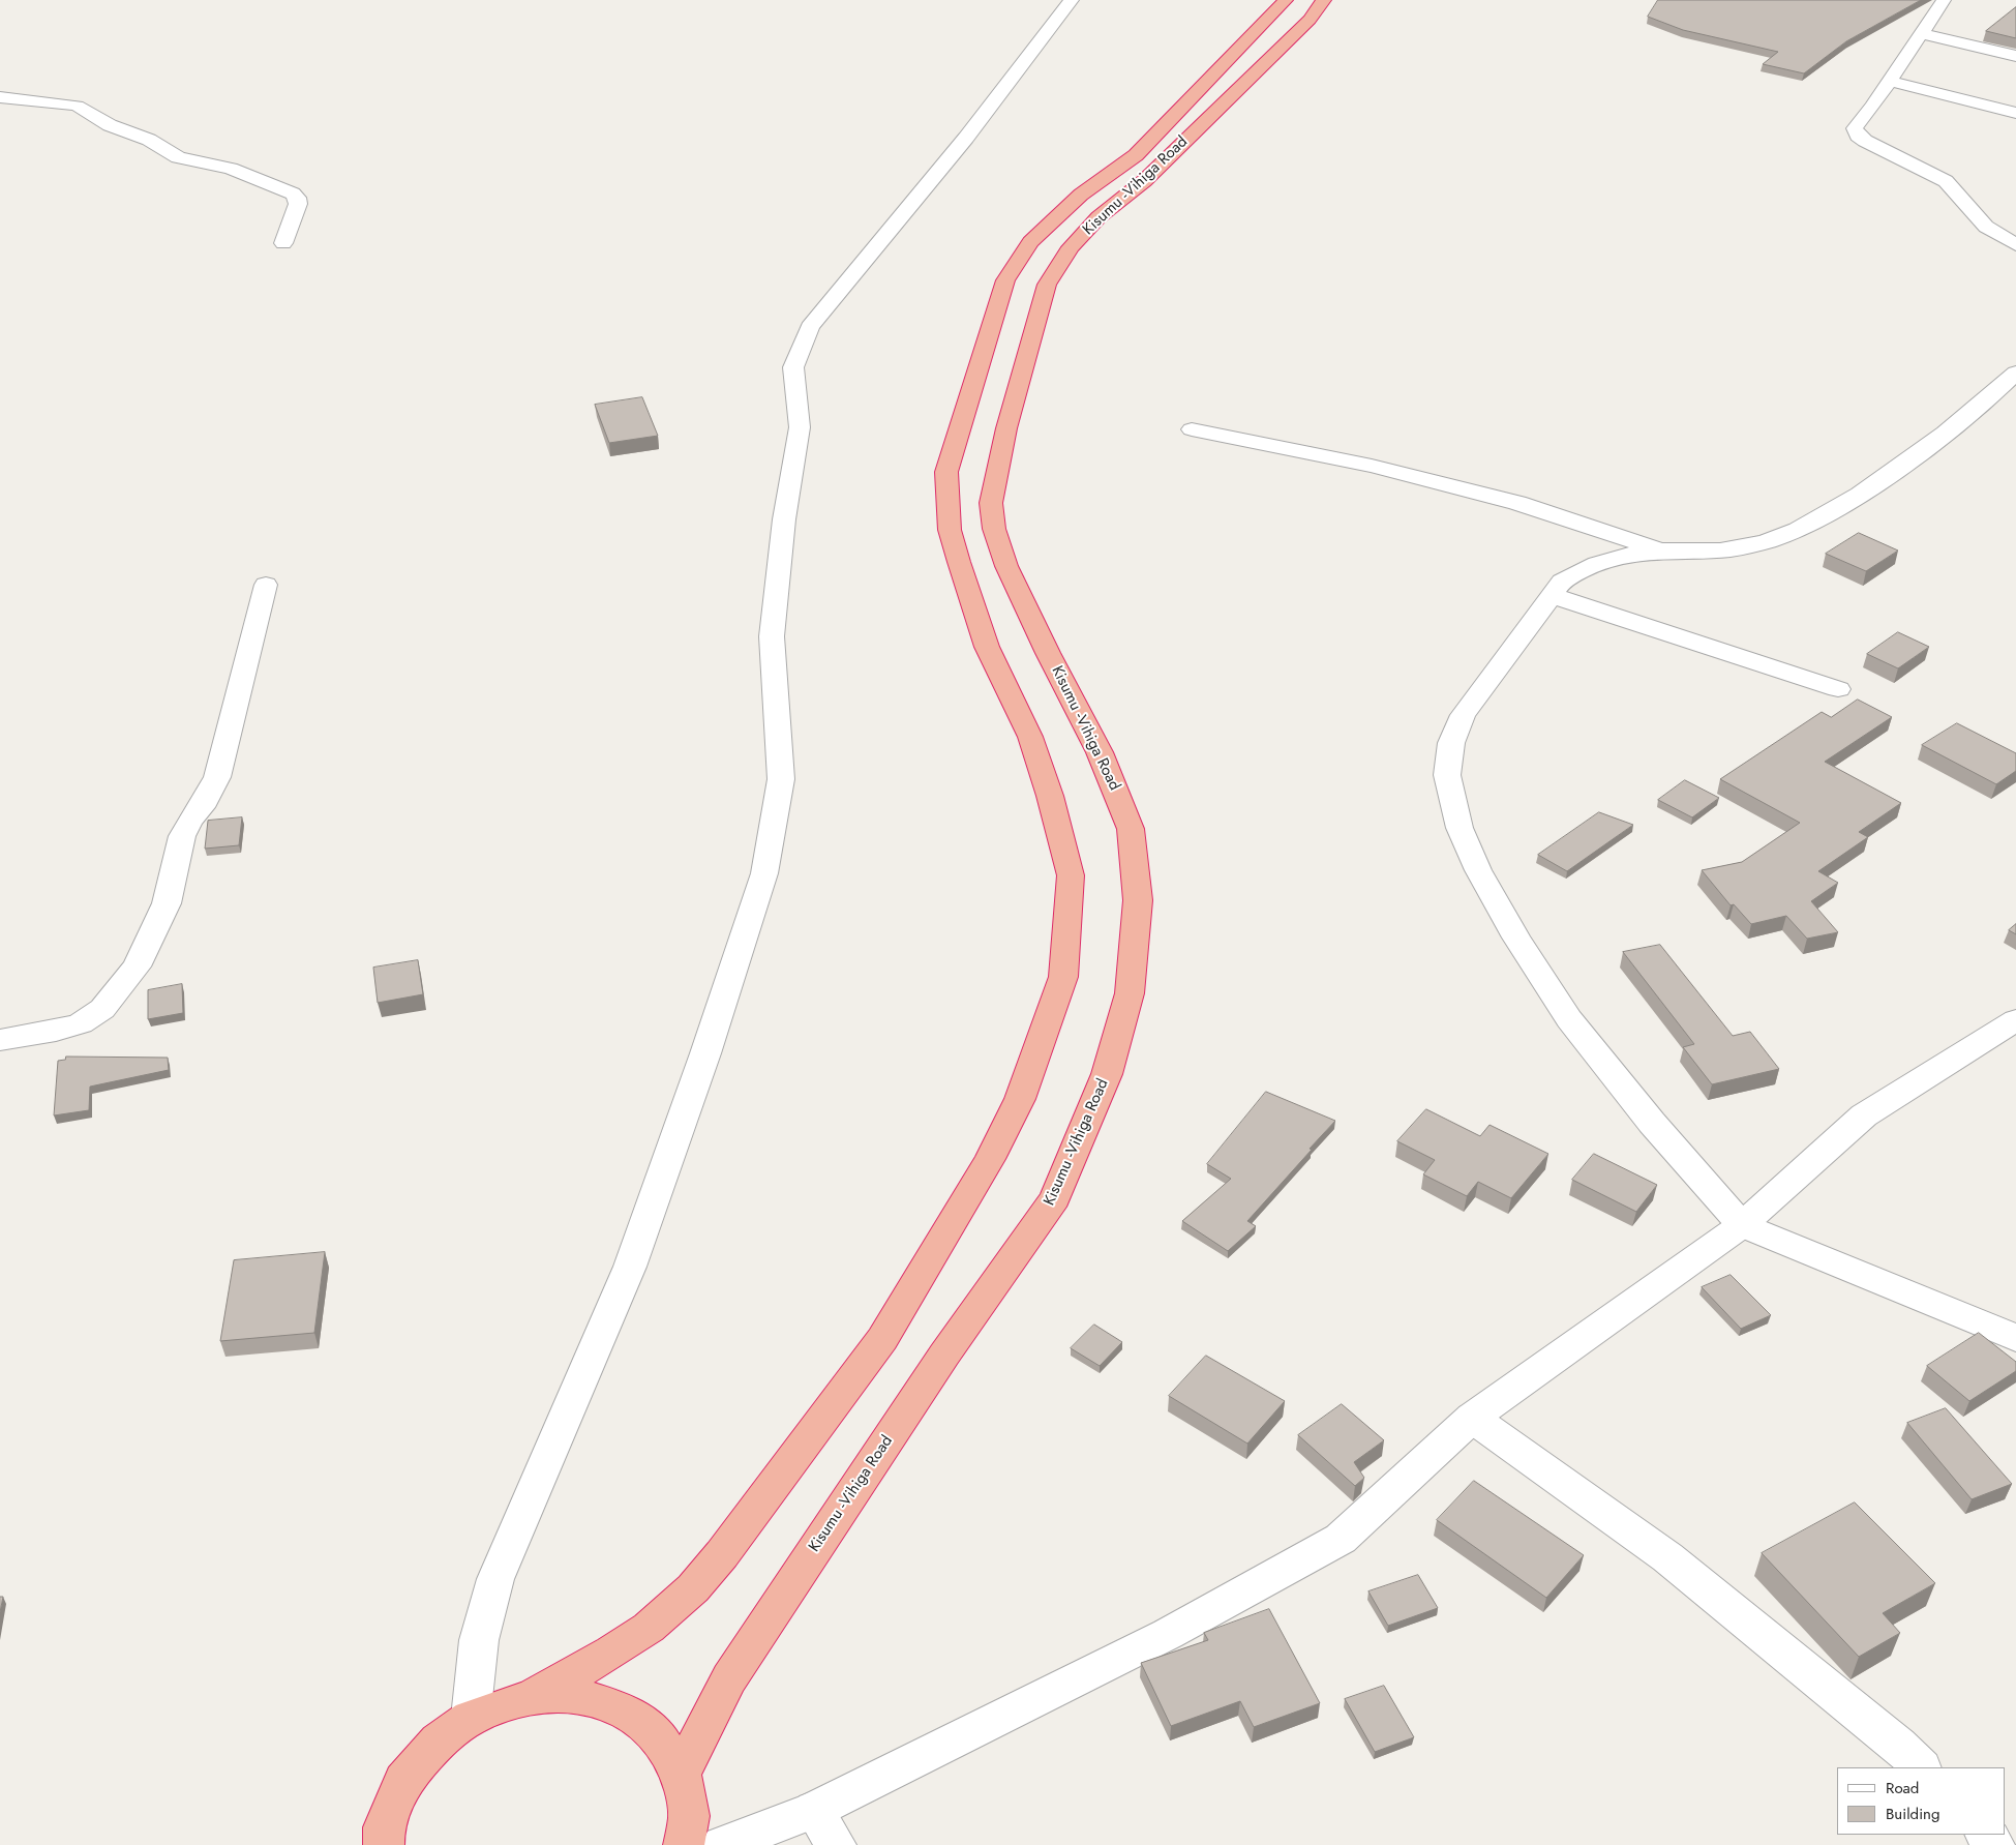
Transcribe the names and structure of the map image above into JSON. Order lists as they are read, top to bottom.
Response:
{
  "streets": {
    "highway": ["Kisumu -Vihiga Road"]
  },
  "legend": ["Road", "Building"]
}
